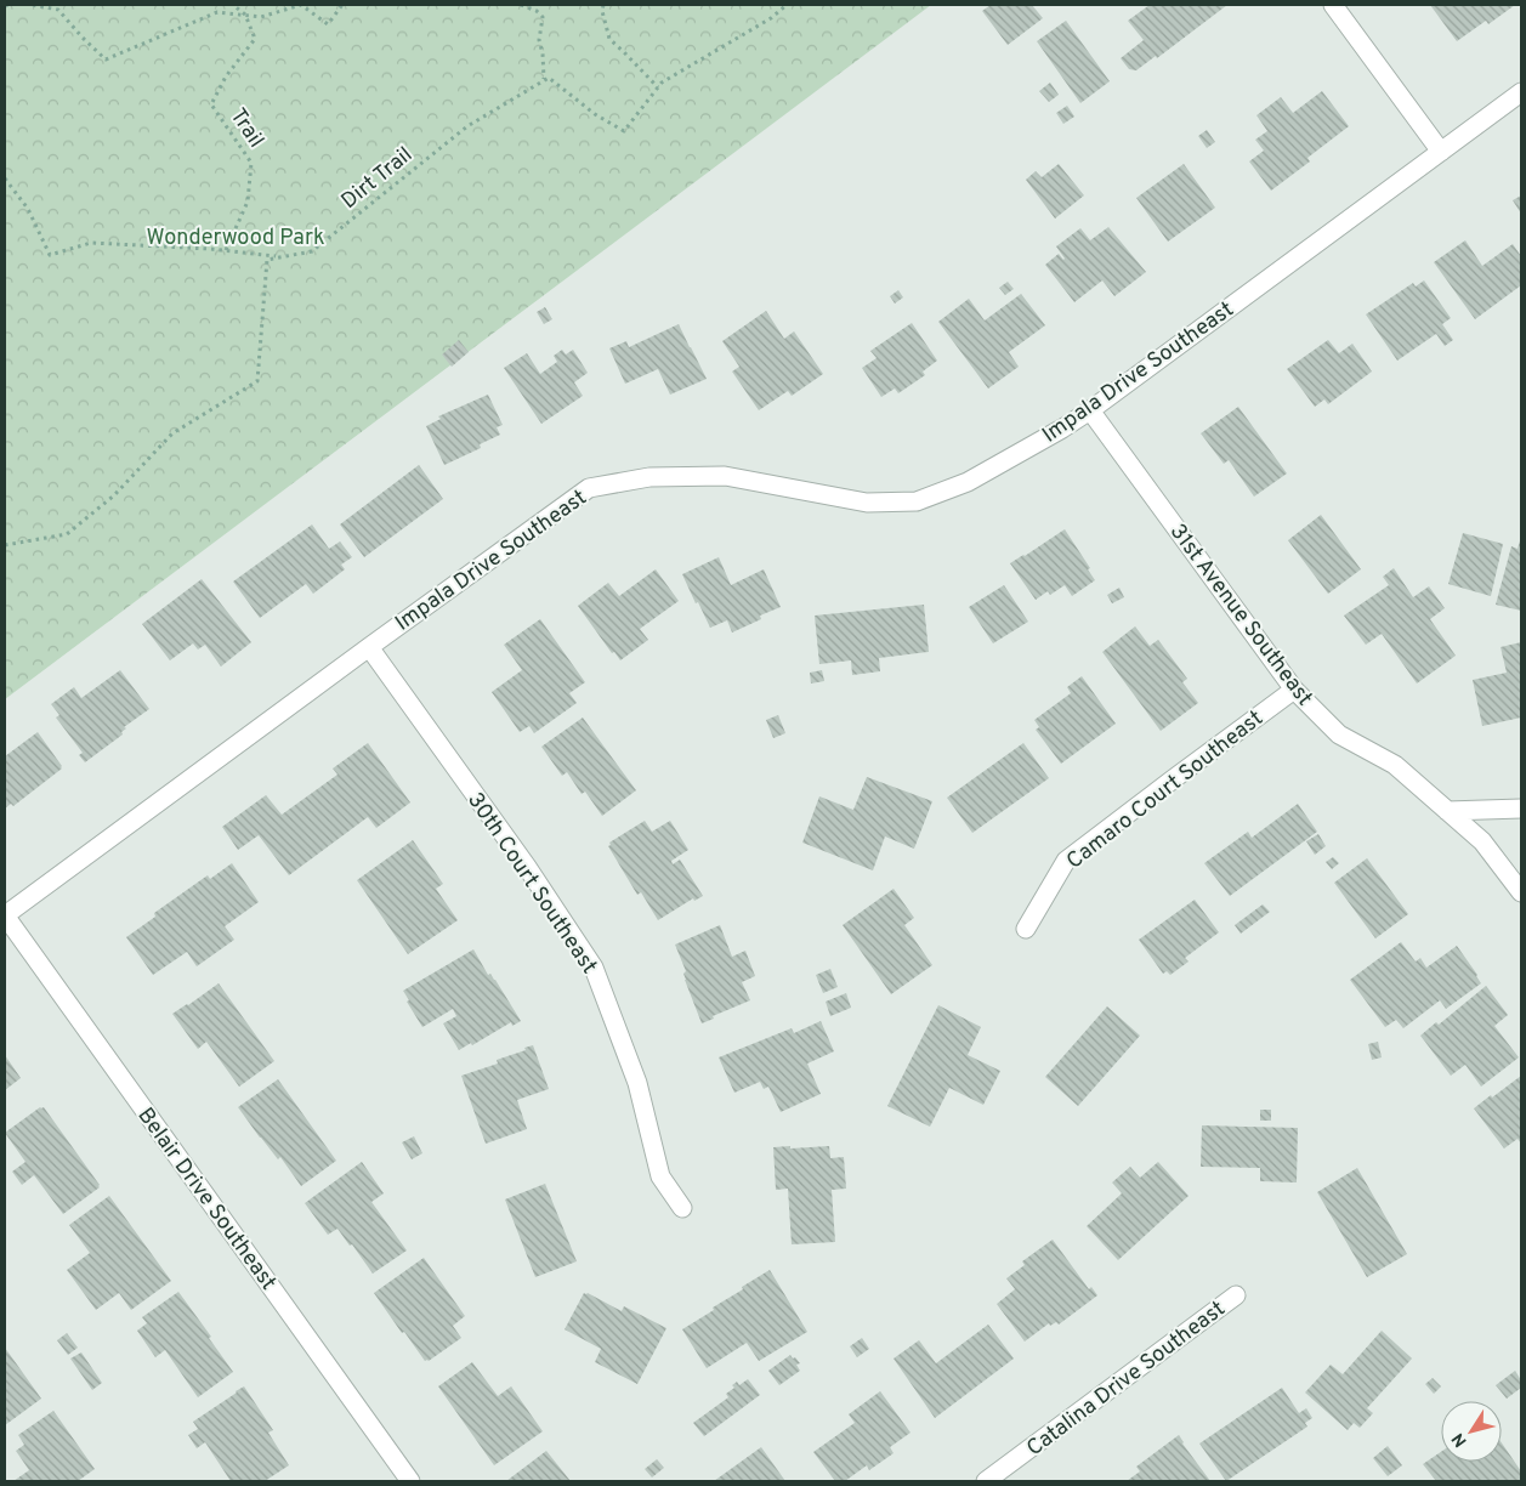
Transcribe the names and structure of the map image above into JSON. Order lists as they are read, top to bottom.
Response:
{
  "streets": {
    "street": [
      "Impala Drive Southeast",
      "31st Avenue Southeast",
      "Camaro Court Southeast",
      "30th Court Southeast",
      "Belair Drive Southeast",
      "Catalina Drive Southeast"
    ],
    "path": ["Trail", "Dirt Trail"]
  },
  "crossings": [
    ["Impala Drive Southeast", "31st Avenue Southeast"],
    ["Impala Drive Southeast", "30th Court Southeast"],
    ["Impala Drive Southeast", "Belair Drive Southeast"],
    ["31st Avenue Southeast", "Camaro Court Southeast"]
  ],
  "parks": ["Wonderwood Park"],
  "north": "bottom left"
}
